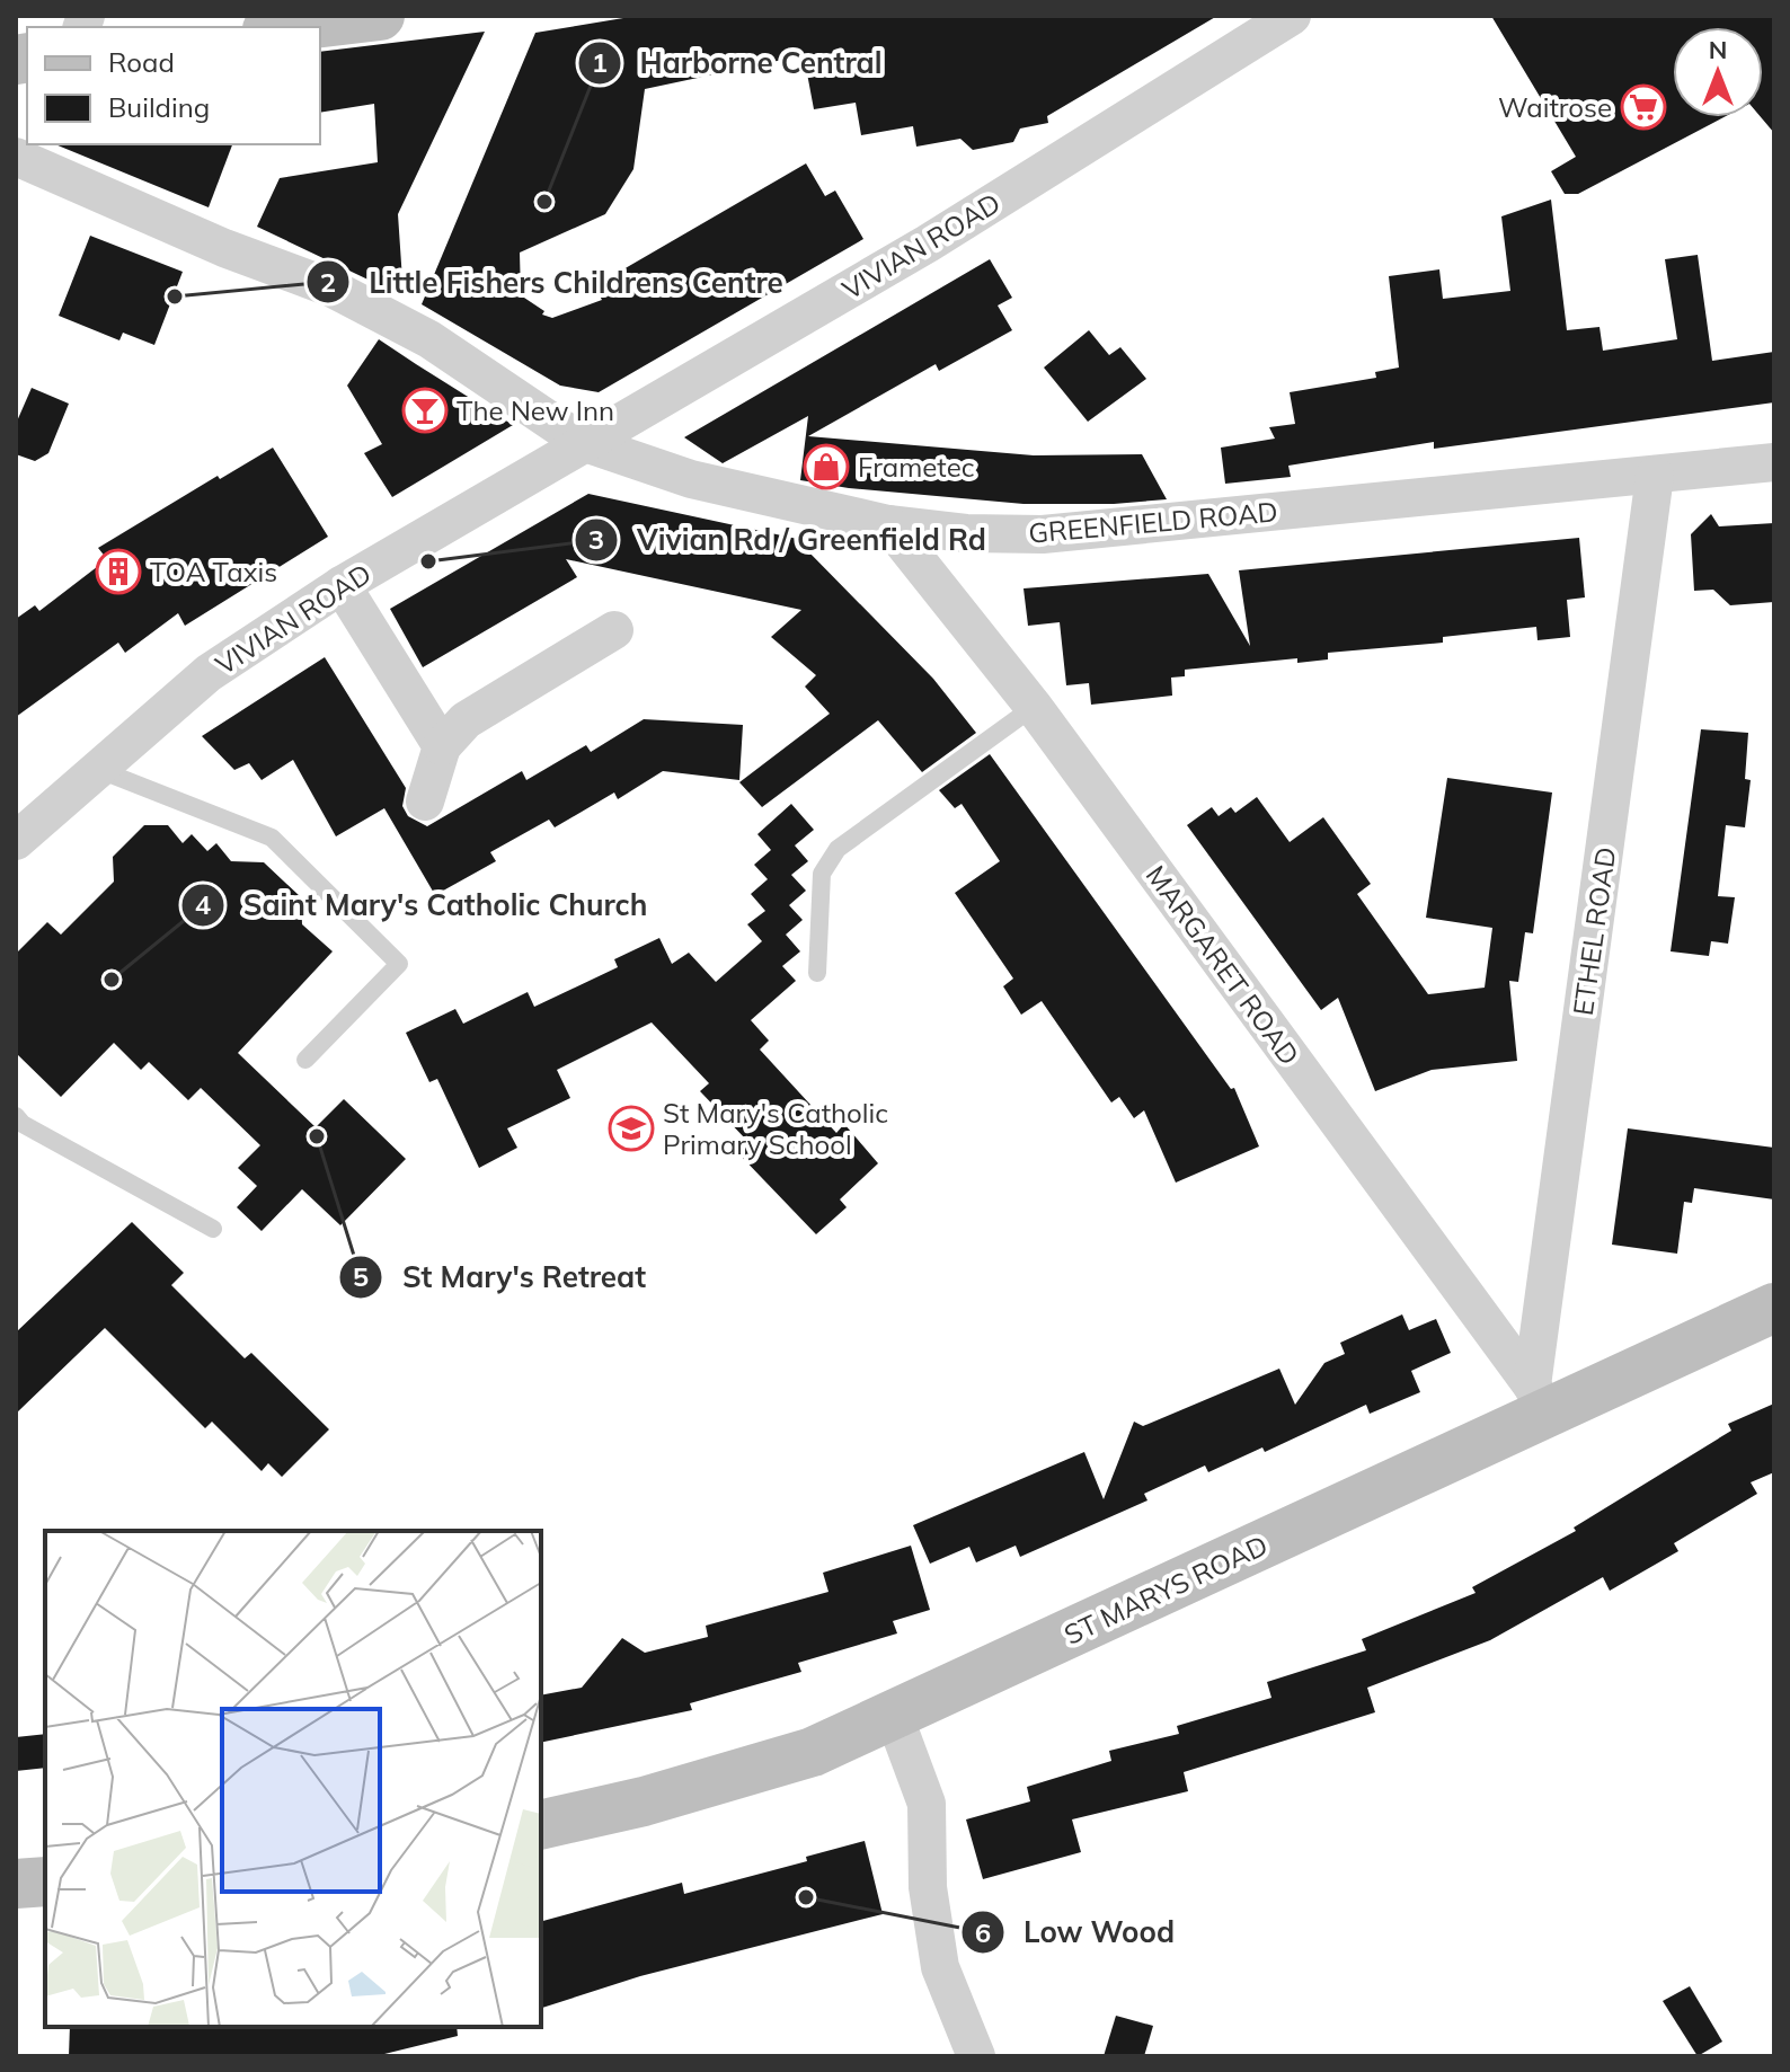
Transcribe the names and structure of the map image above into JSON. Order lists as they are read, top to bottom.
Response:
{
  "streets": {
    "street": [
      "VIVIAN ROAD",
      "GREENFIELD ROAD",
      "ETHEL ROAD",
      "MARGARET ROAD",
      "ST MARYS ROAD"
    ]
  },
  "crossings": [
    ["VIVIAN ROAD", "GREENFIELD ROAD"],
    ["GREENFIELD ROAD", "ETHEL ROAD"],
    ["GREENFIELD ROAD", "MARGARET ROAD"],
    ["ETHEL ROAD", "MARGARET ROAD"],
    ["ETHEL ROAD", "ST MARYS ROAD"],
    ["MARGARET ROAD", "ST MARYS ROAD"]
  ],
  "places": {
    "supermarket": ["Waitrose"],
    "other": [
      "Harborne Central",
      "Little Fishers Childrens Centre",
      "Vivian Rd / Greenfield Rd",
      "Saint Mary's Catholic Church",
      "St Mary's Retreat",
      "Low Wood"
    ],
    "bar": ["The New Inn"],
    "shop": ["Frametec"],
    "building": ["TOA Taxis"],
    "school or university": ["St Mary's Catholic Primary School"]
  },
  "legend": ["Road", "Building"],
  "north": "top"
}
